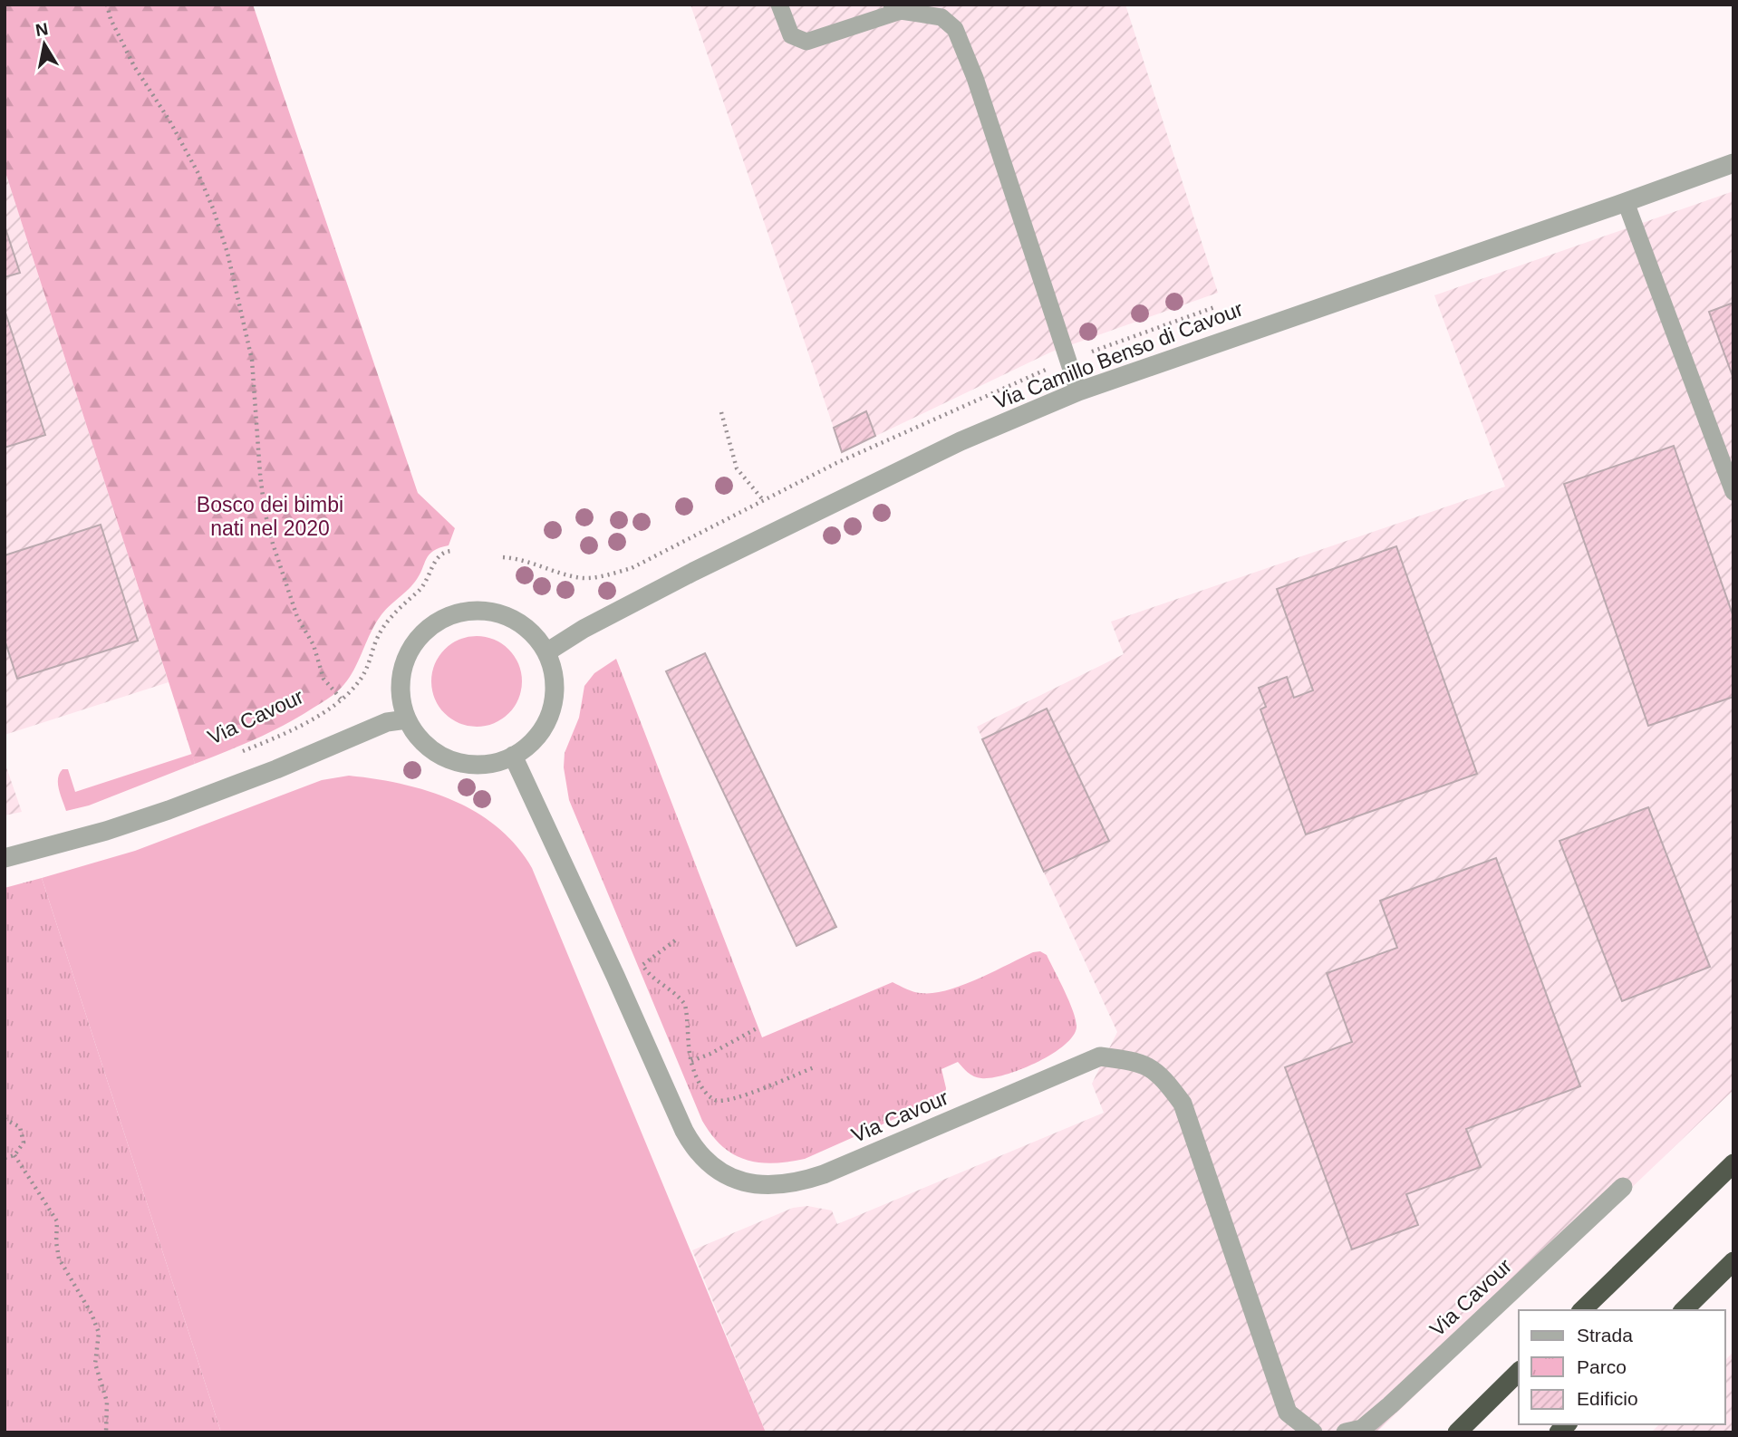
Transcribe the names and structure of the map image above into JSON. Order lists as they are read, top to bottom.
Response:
{
  "streets": {
    "street": ["Via Camillo Benso di Cavour", "Via Cavour"]
  },
  "crossings": [
    ["Via Camillo Benso di Cavour", "Via Cavour"]
  ],
  "parks": ["Bosco dei bimbi nati nel 2020"],
  "legend": ["Strada", "Parco", "Edificio"],
  "north": "top"
}
